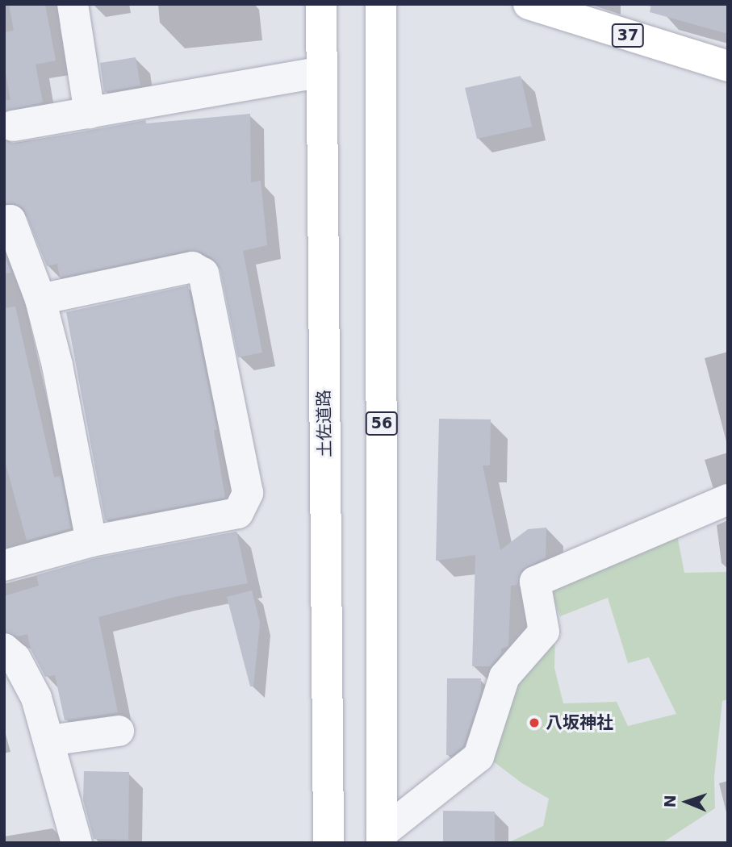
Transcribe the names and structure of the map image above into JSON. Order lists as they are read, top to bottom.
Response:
{
  "streets": {
    "main road": ["37", "土佐道路", "56"]
  },
  "places": ["八坂神社"],
  "north": "left"
}
